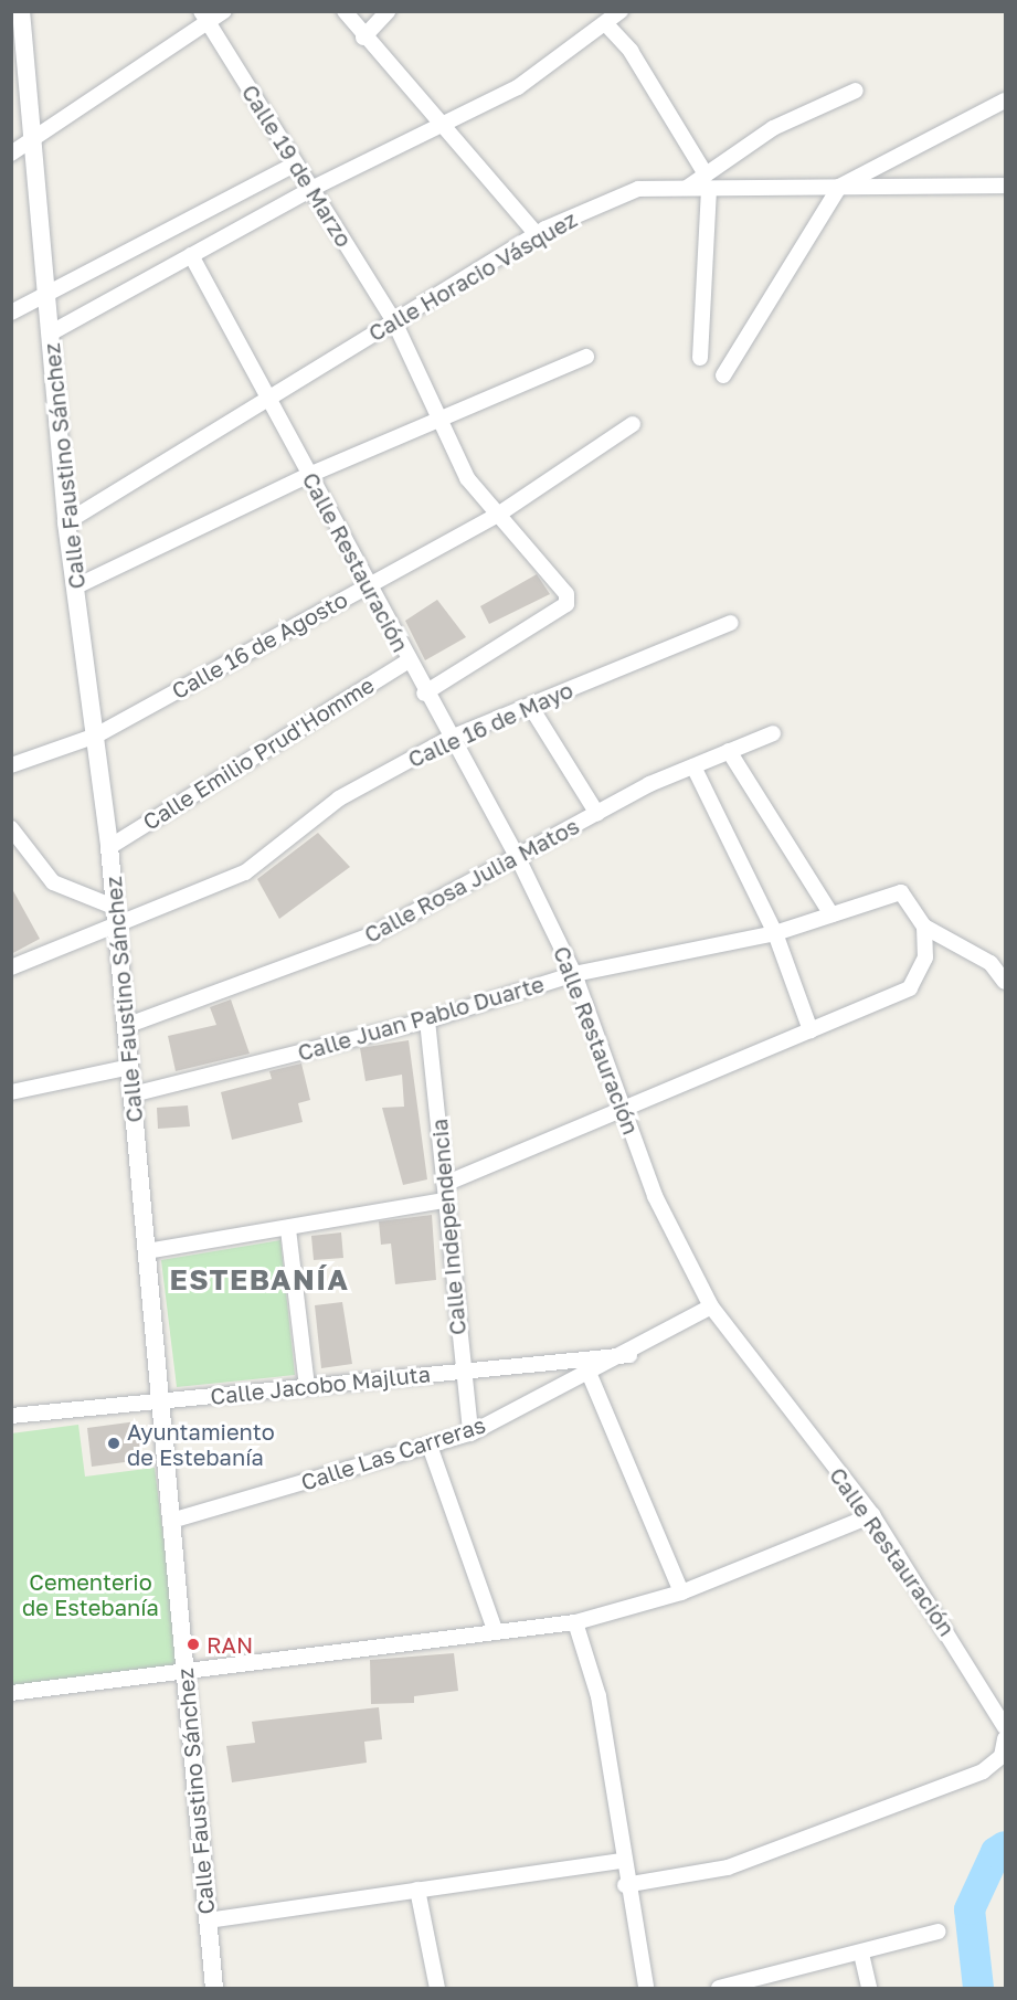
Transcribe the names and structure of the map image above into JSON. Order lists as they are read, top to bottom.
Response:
{
  "streets": {
    "street": [
      "Calle 19 de Marzo",
      "Calle Horacio Vásquez",
      "Calle Faustino Sánchez",
      "Calle Restauración",
      "Calle 16 de Agosto",
      "Calle 16 de Mayo",
      "Calle Emilio Prud'Homme",
      "Calle Rosa Julia Matos",
      "Calle Juan Pablo Duarte",
      "Calle Independencia",
      "Calle Jacobo Majluta",
      "Calle Las Carreras"
    ]
  },
  "crossings": [
    ["Calle 19 de Marzo", "Calle Horacio Vásquez"],
    ["Calle 19 de Marzo", "Calle Restauración"],
    ["Calle 19 de Marzo", "Calle 16 de Agosto"],
    ["Calle Horacio Vásquez", "Calle Faustino Sánchez"],
    ["Calle Horacio Vásquez", "Calle Restauración"],
    ["Calle Faustino Sánchez", "Calle 16 de Agosto"],
    ["Calle Faustino Sánchez", "Calle 16 de Mayo"],
    ["Calle Faustino Sánchez", "Calle Emilio Prud'Homme"],
    ["Calle Faustino Sánchez", "Calle Rosa Julia Matos"],
    ["Calle Faustino Sánchez", "Calle Juan Pablo Duarte"],
    ["Calle Faustino Sánchez", "Calle Jacobo Majluta"],
    ["Calle Faustino Sánchez", "Calle Las Carreras"],
    ["Calle Restauración", "Calle 16 de Agosto"],
    ["Calle Restauración", "Calle 16 de Mayo"],
    ["Calle Restauración", "Calle Emilio Prud'Homme"],
    ["Calle Restauración", "Calle Rosa Julia Matos"],
    ["Calle Restauración", "Calle Juan Pablo Duarte"],
    ["Calle Restauración", "Calle Las Carreras"],
    ["Calle Juan Pablo Duarte", "Calle Independencia"],
    ["Calle Independencia", "Calle Jacobo Majluta"],
    ["Calle Independencia", "Calle Las Carreras"],
    ["Calle Jacobo Majluta", "Calle Las Carreras"]
  ],
  "districts": ["ESTEBANÍA"],
  "parks": ["Cementerio de Estebanía"],
  "places": ["Ayuntamiento de Estebanía", "RAN"]
}
